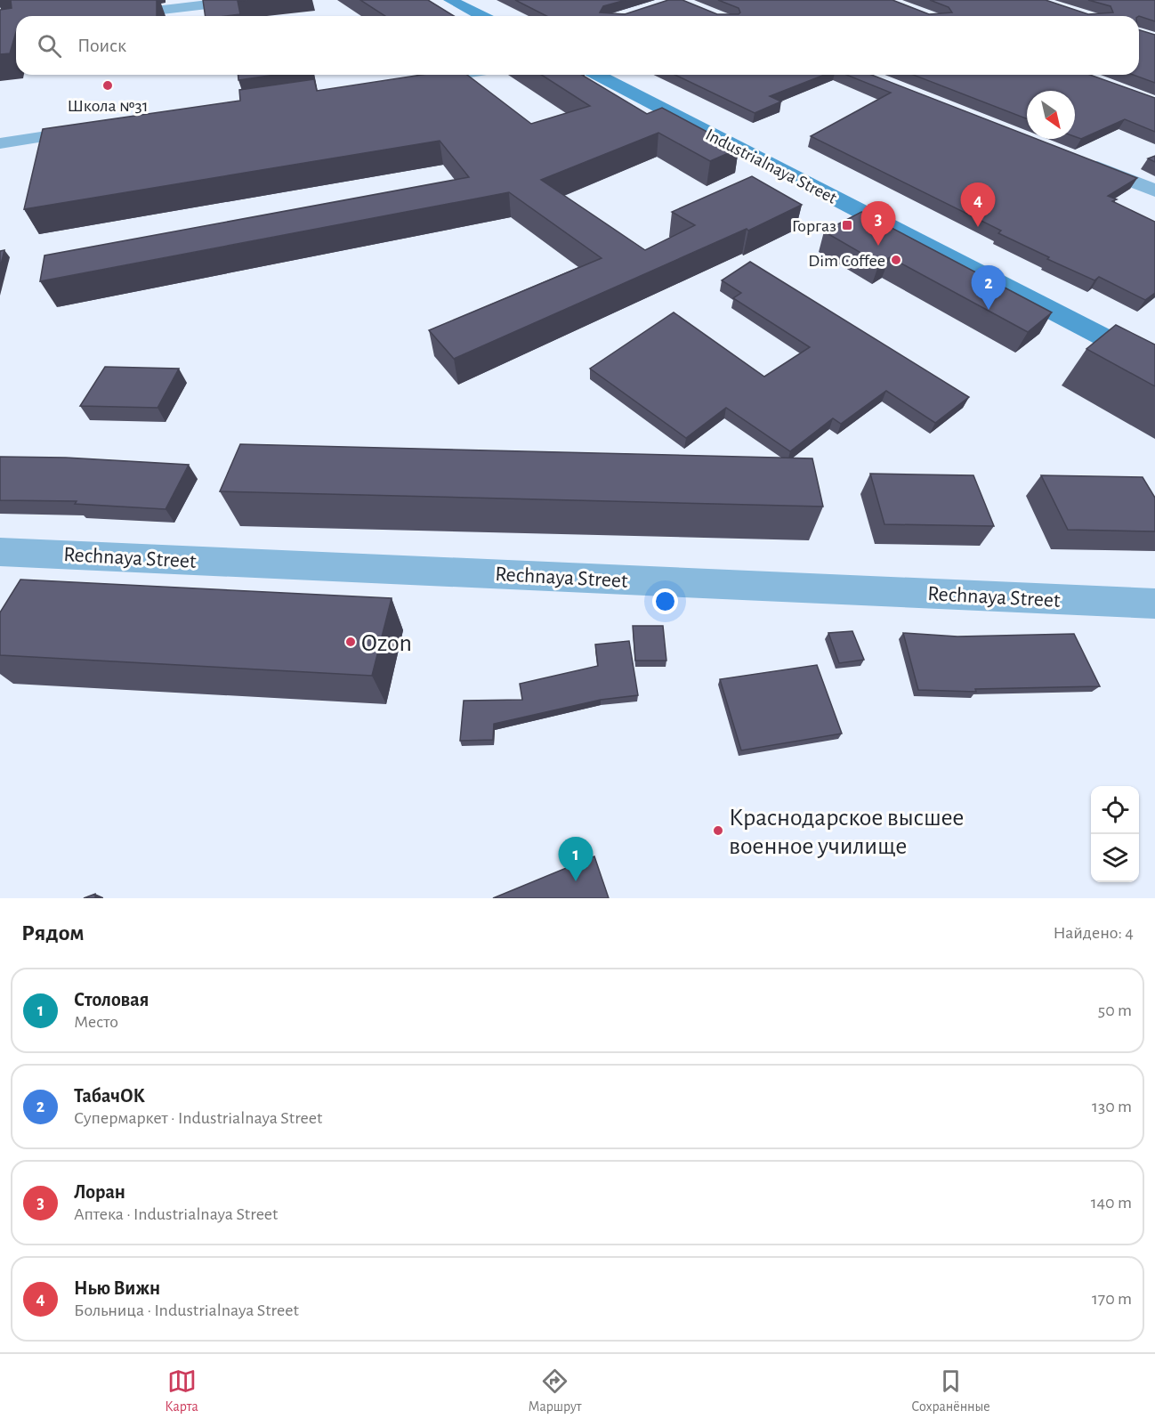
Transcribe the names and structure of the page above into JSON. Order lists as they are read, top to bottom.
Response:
{
  "streets": {
    "main road": ["Industrialnaya Street"],
    "street": ["Rechnaya Street"]
  },
  "places": {
    "other": [
      "Школа №31",
      "Dim Coffee",
      "Ozon",
      "Краснодарское высшее военное училище"
    ],
    "transit": ["Горгаз"]
  },
  "north": "bottom right",
  "page": {
    "search": "Поиск",
    "pins": [
      "4",
      "3",
      "2",
      "1"
    ],
    "heading": ["Рядом", "Найдено: 4"],
    "list": [
      {
        "mark": "1",
        "name": "Столовая",
        "note": "Место",
        "value": "50 m"
      },
      {
        "mark": "2",
        "name": "ТабачОК",
        "note": "Супермаркет · Industrialnaya Street",
        "value": "130 m"
      },
      {
        "mark": "3",
        "name": "Лоран",
        "note": "Аптека · Industrialnaya Street",
        "value": "140 m"
      },
      {
        "mark": "4",
        "name": "Нью Вижн",
        "note": "Больница · Industrialnaya Street",
        "value": "170 m"
      }
    ],
    "nav": ["Карта", "Маршрут", "Сохранённые"]
  }
}
